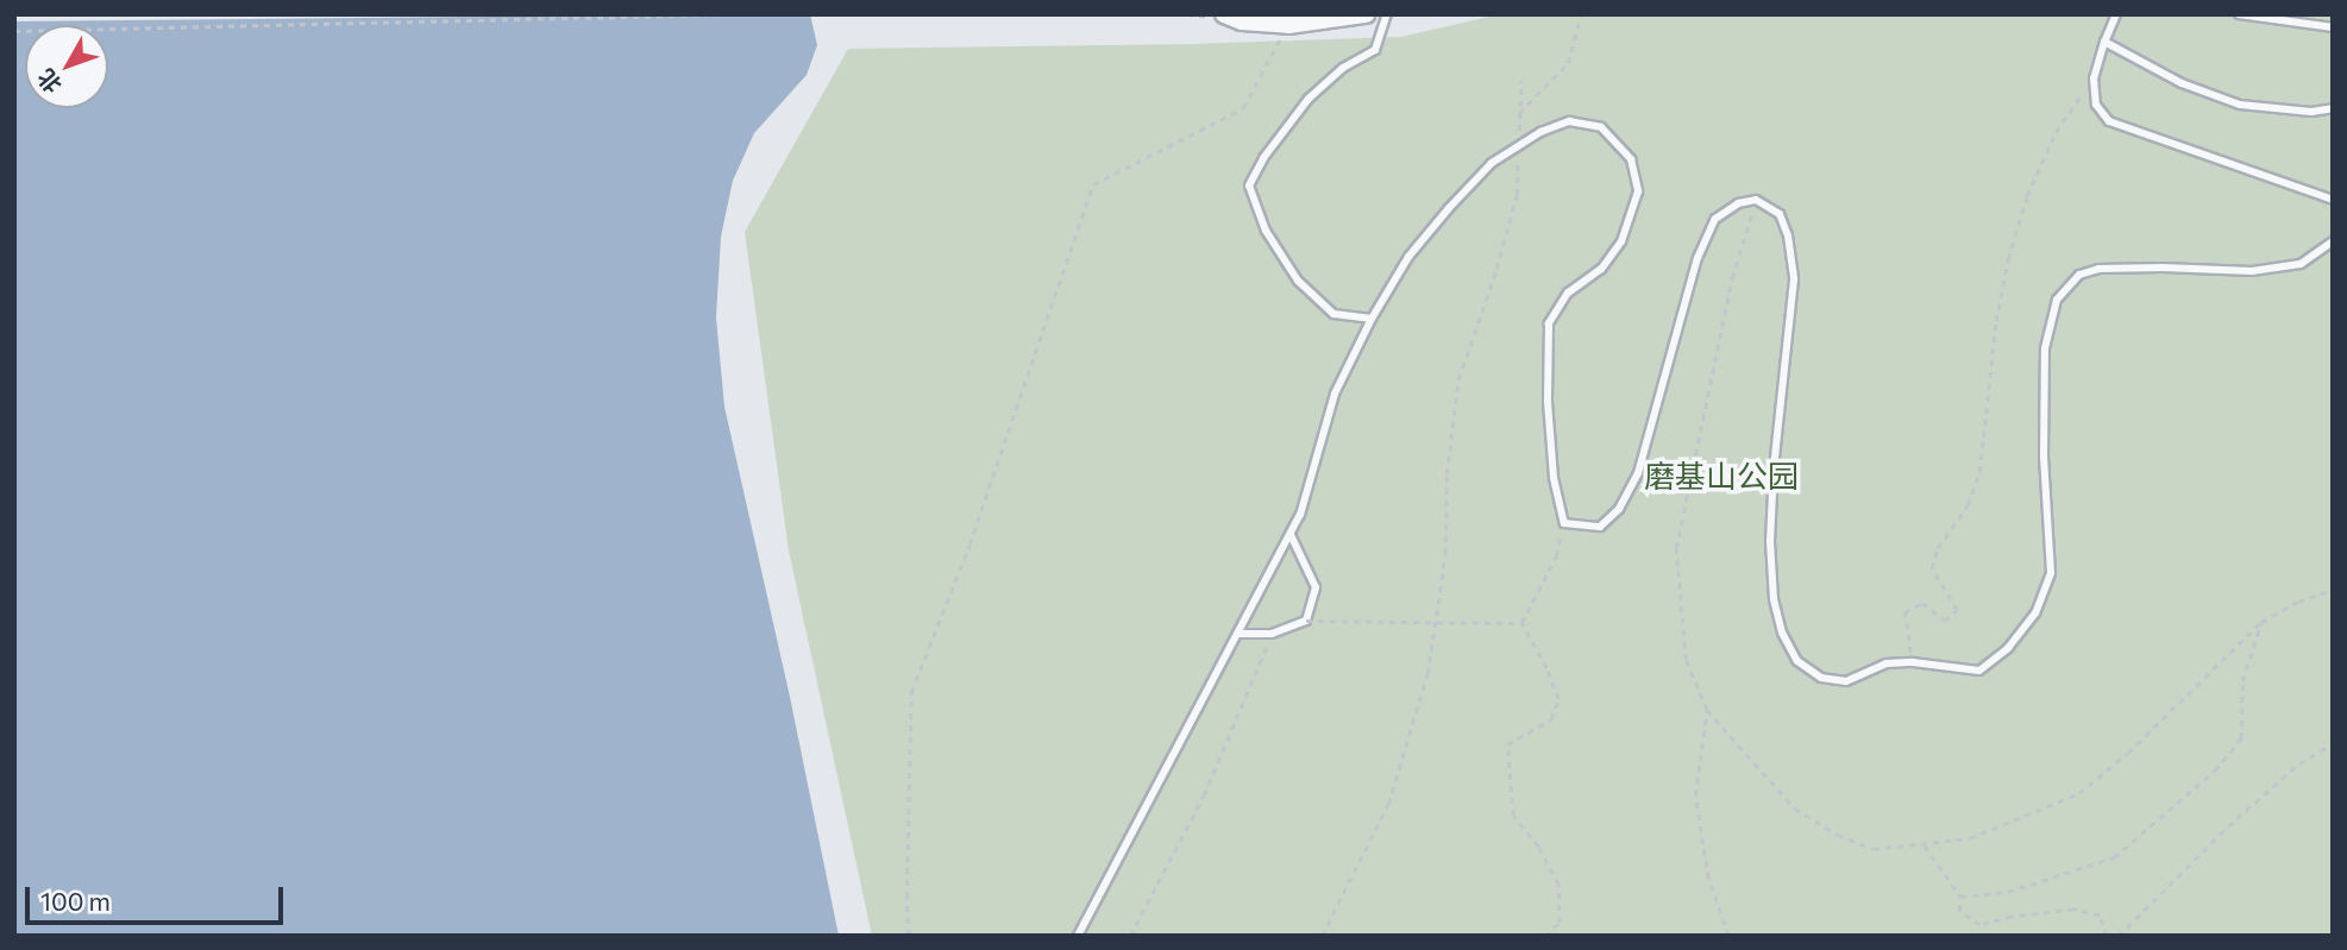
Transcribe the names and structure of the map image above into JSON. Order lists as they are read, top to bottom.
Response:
{
  "parks": ["磨基山公园"],
  "scale_bar": "100 m",
  "north": "bottom left"
}
